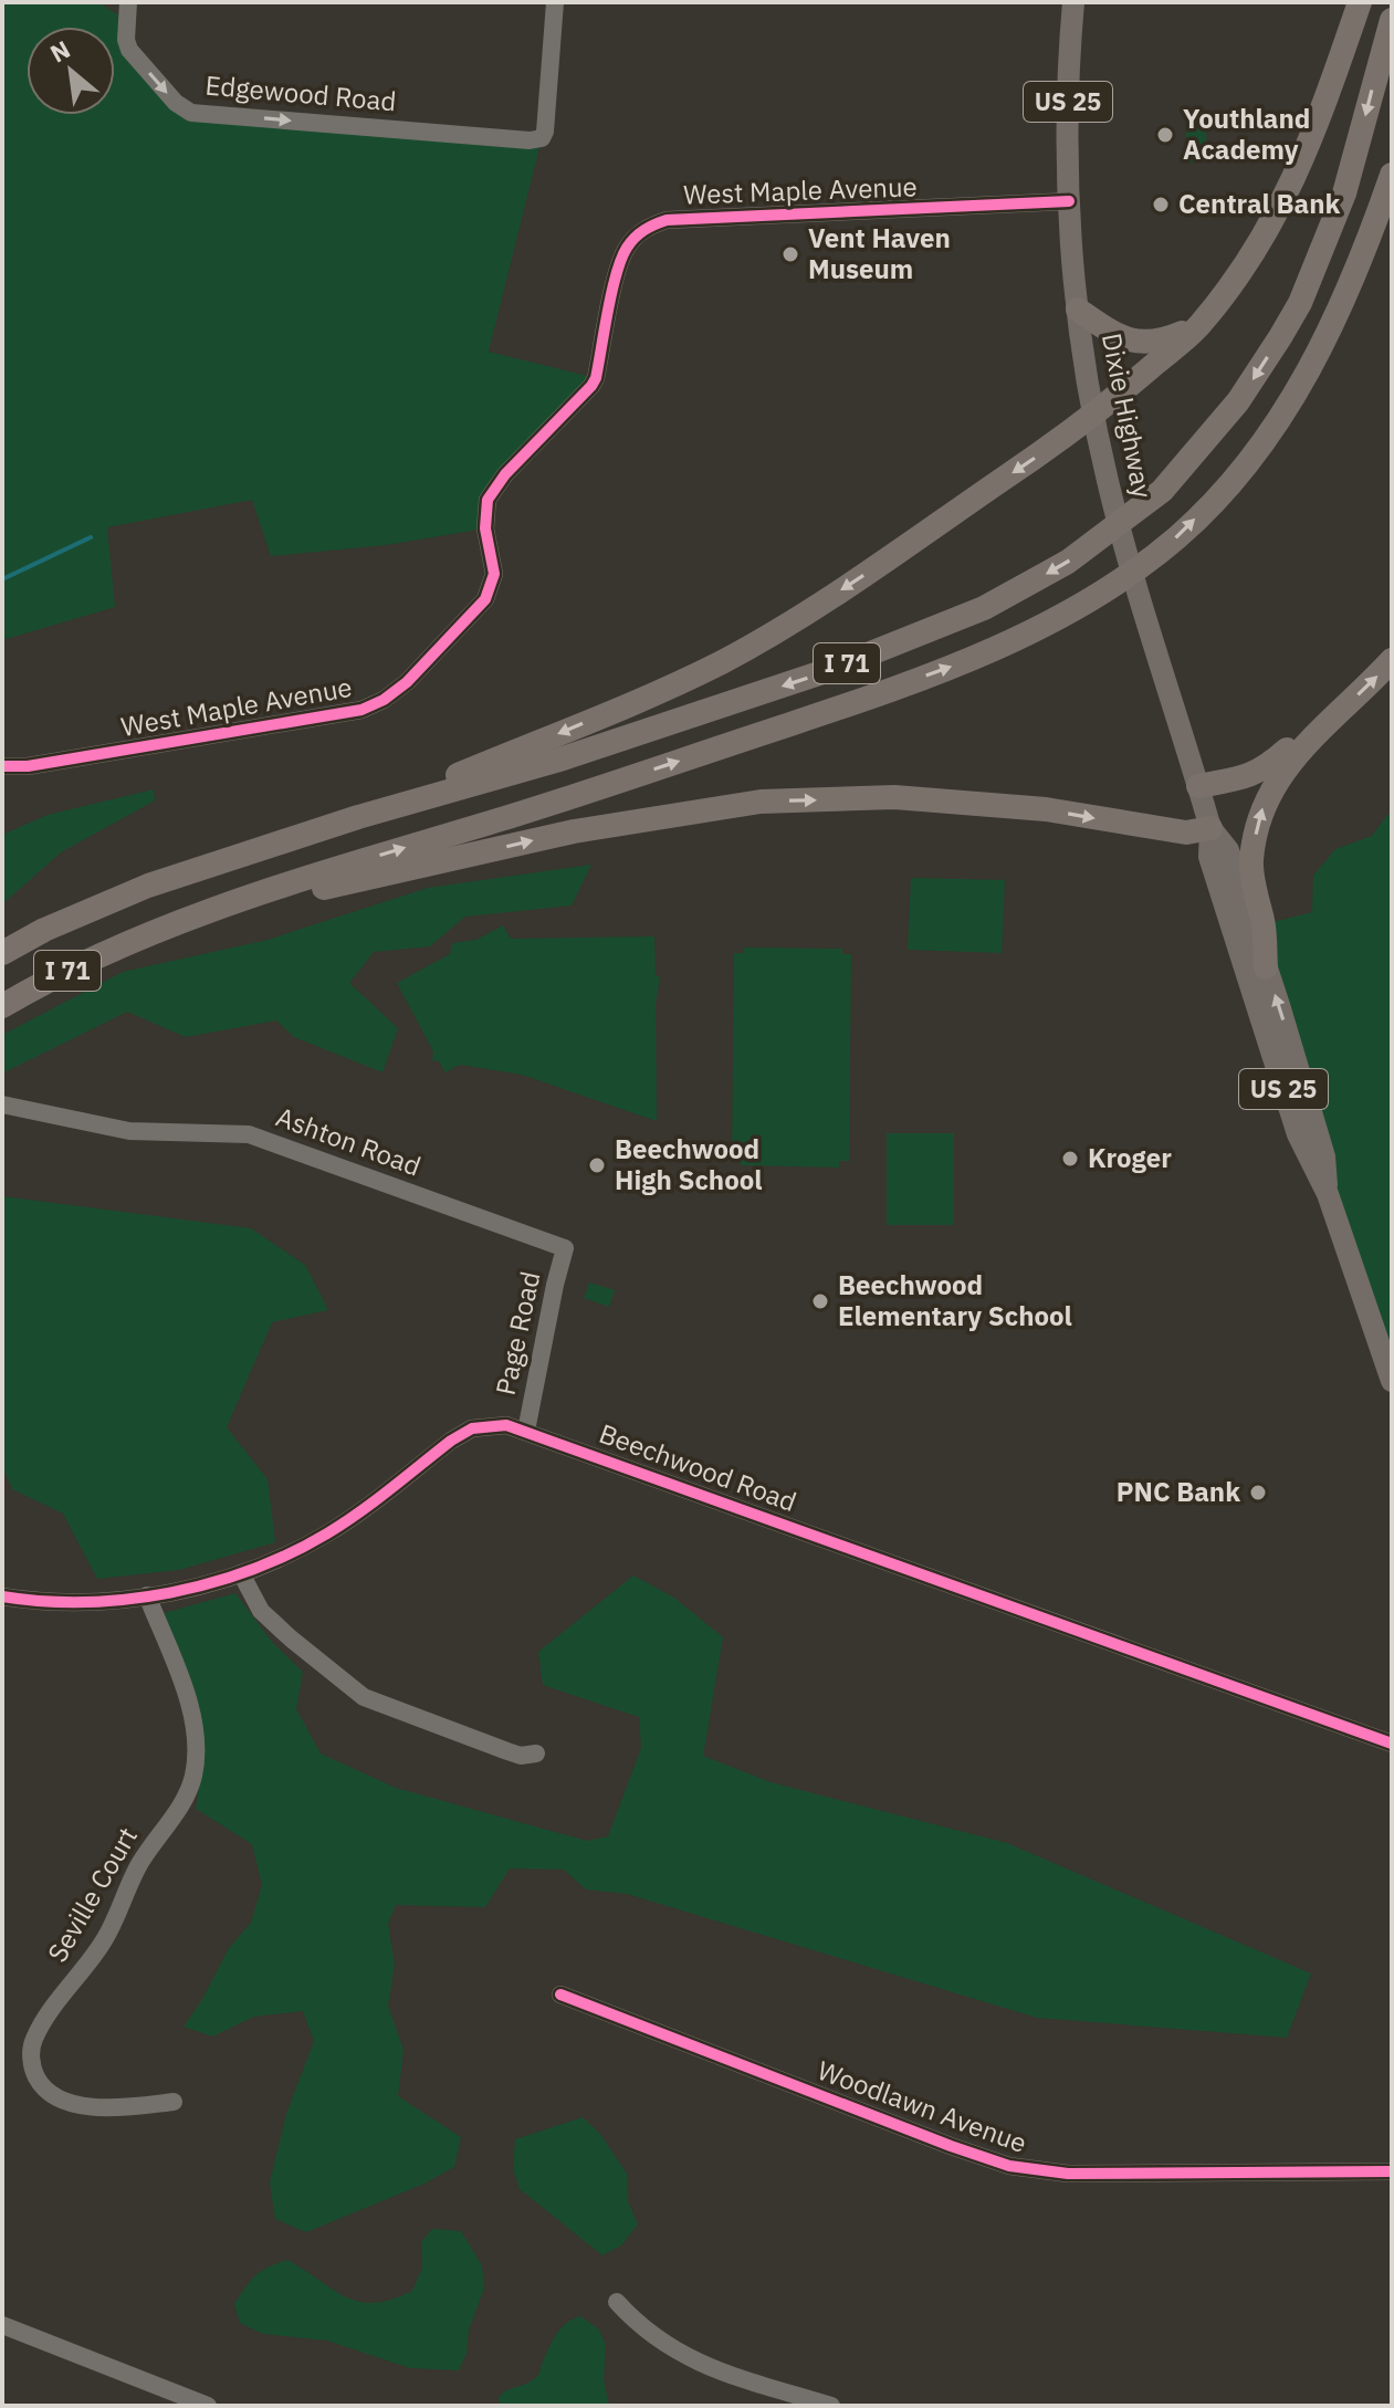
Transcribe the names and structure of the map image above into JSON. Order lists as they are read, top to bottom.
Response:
{
  "streets": {
    "highway": ["I 71"],
    "main road": ["US 25", "Dixie Highway"],
    "street": [
      "Edgewood Road",
      "West Maple Avenue",
      "Ashton Road",
      "Page Road",
      "Beechwood Road",
      "Seville Court",
      "Woodlawn Avenue"
    ]
  },
  "crossings": [
    ["West Maple Avenue", "Dixie Highway"],
    ["Ashton Road", "Page Road"],
    ["Page Road", "Beechwood Road"],
    ["Beechwood Road", "Seville Court"]
  ],
  "places": [
    "Youthland Academy",
    "Central Bank",
    "Vent Haven Museum",
    "Kroger",
    "Beechwood High School",
    "Beechwood Elementary School",
    "PNC Bank"
  ],
  "north": "top left"
}
